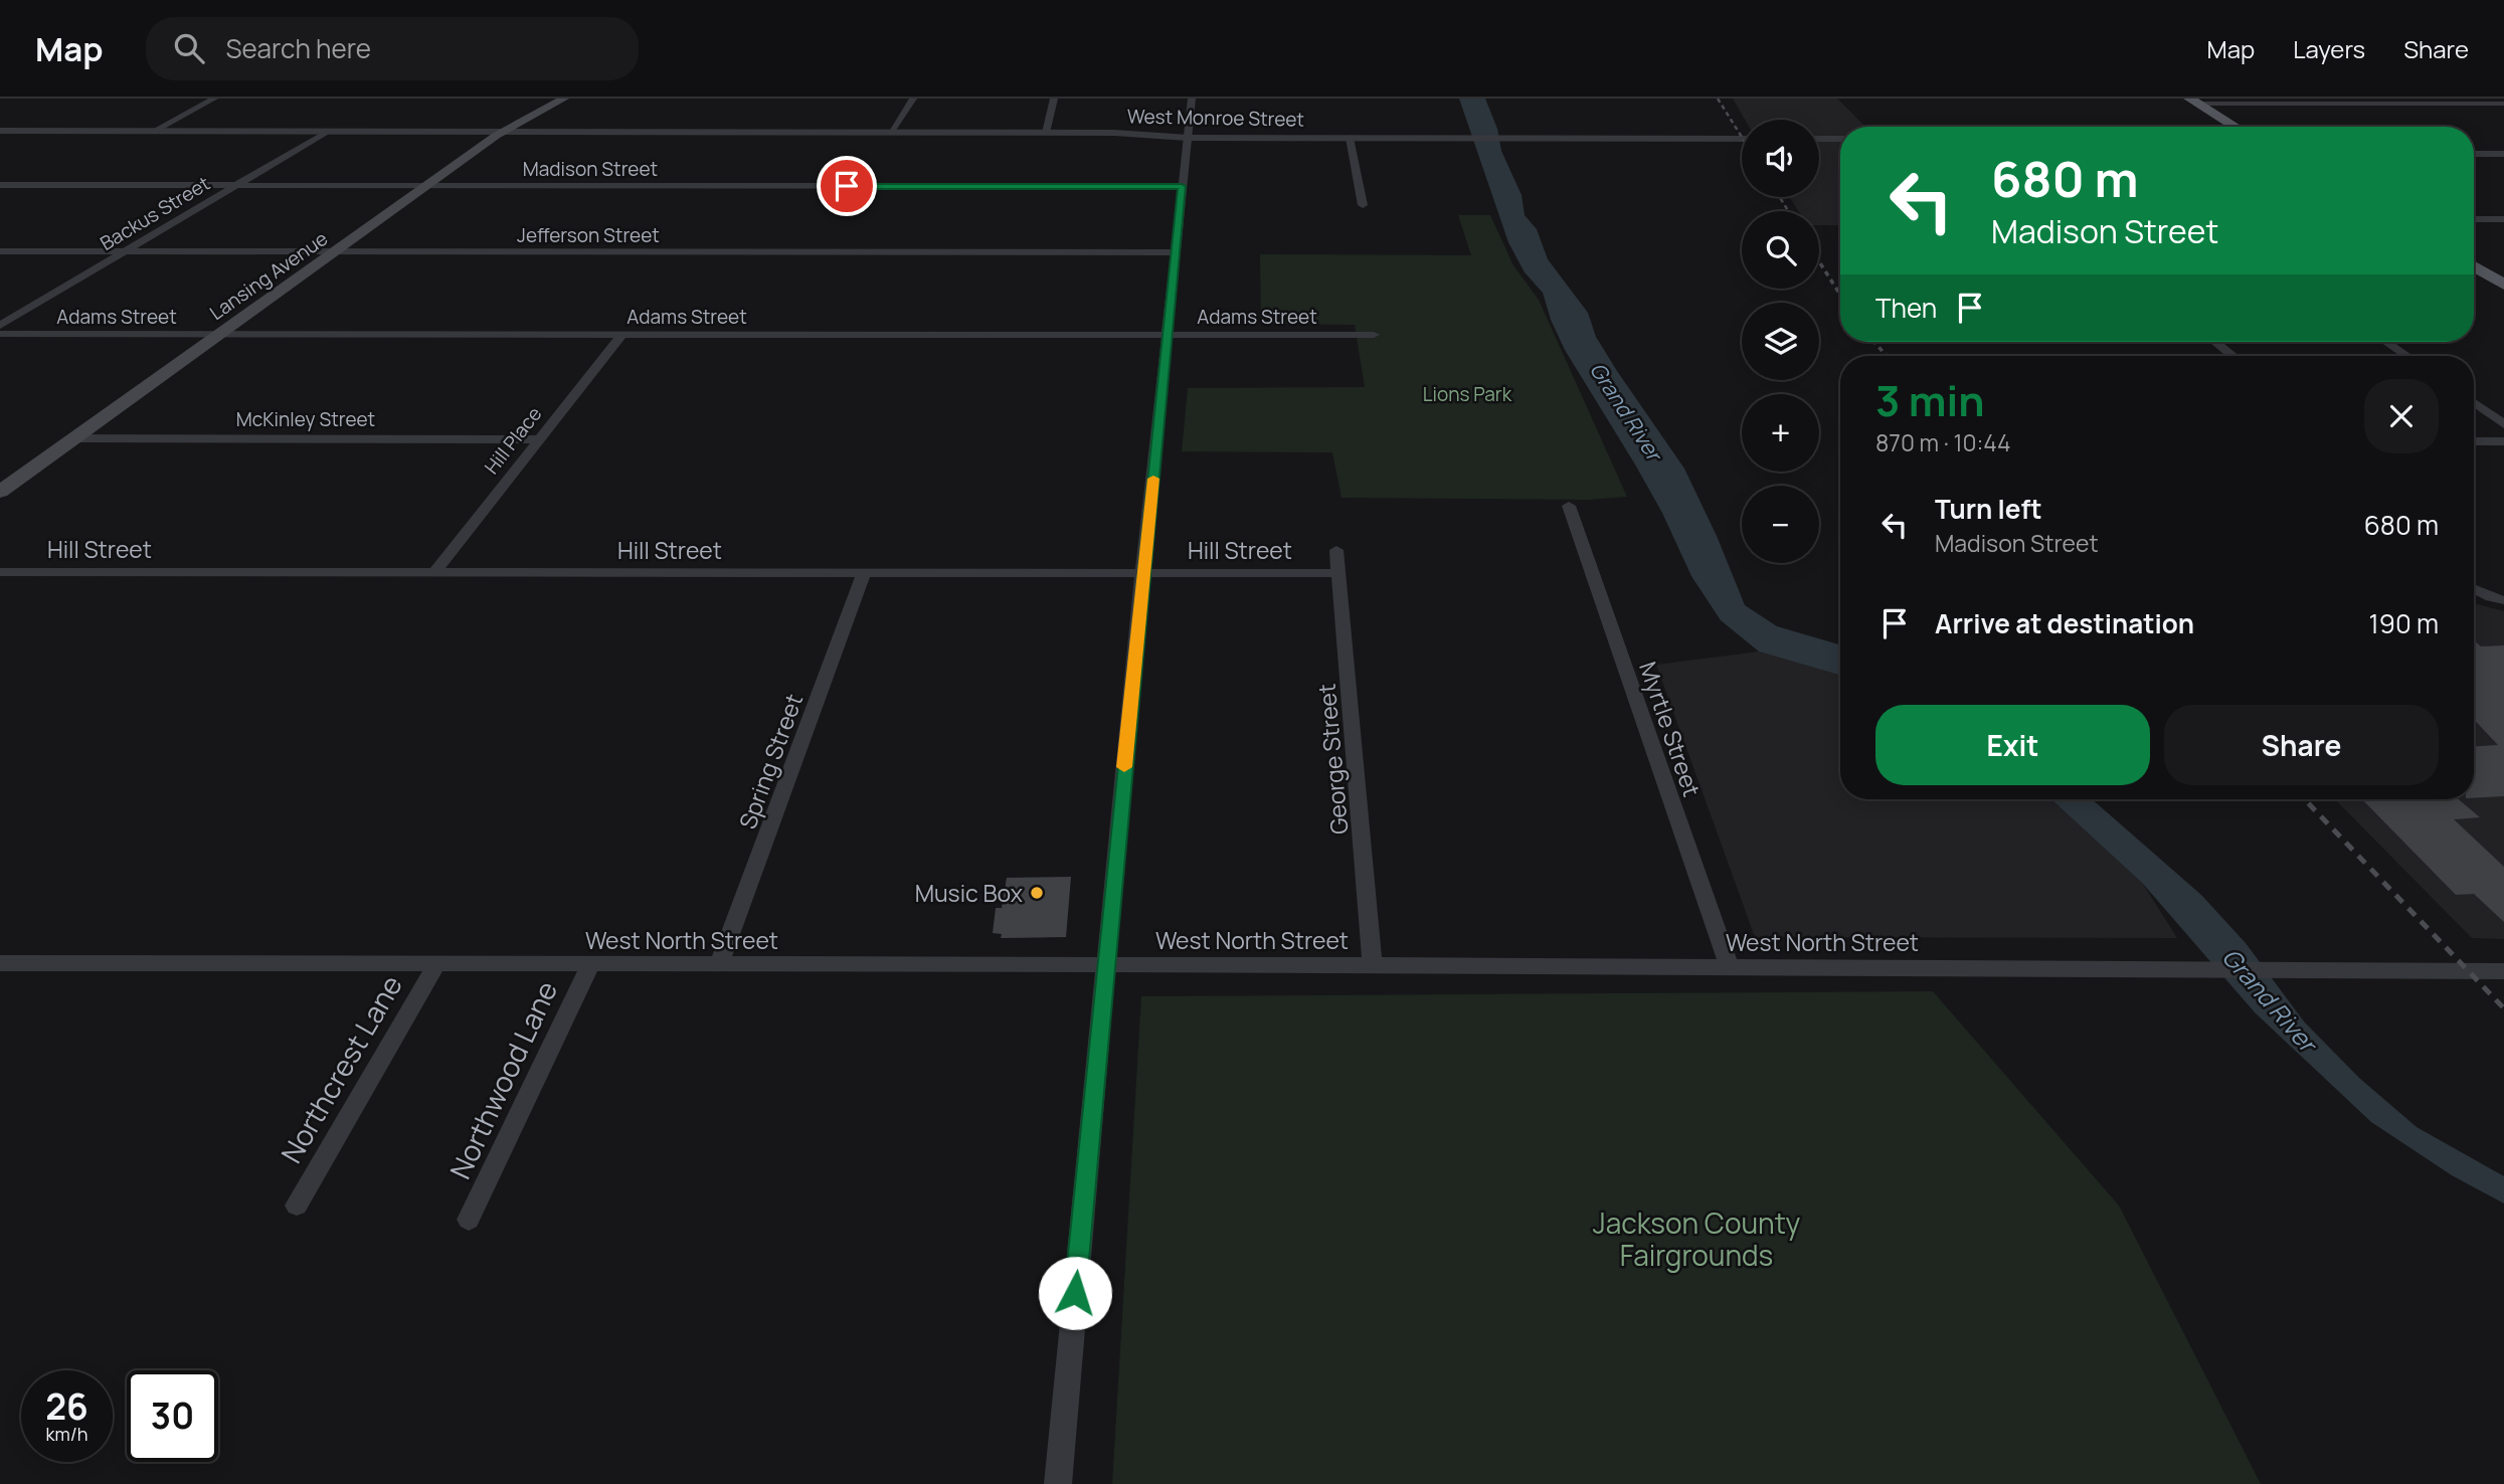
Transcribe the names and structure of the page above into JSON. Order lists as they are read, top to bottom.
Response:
{
  "streets": {
    "main road": ["Lansing Avenue"],
    "street": [
      "West Monroe Street",
      "Madison Street",
      "Backus Street",
      "Jefferson Street",
      "Adams Street",
      "McKinley Street",
      "Hill Place",
      "Hill Street",
      "Myrtle Street",
      "George Street",
      "Spring Street",
      "West North Street",
      "Northcrest Lane",
      "Northwood Lane"
    ]
  },
  "crossings": [
    ["West Monroe Street", "Backus Street"],
    ["West Monroe Street", "Lansing Avenue"],
    ["Madison Street", "Backus Street"],
    ["Madison Street", "Lansing Avenue"],
    ["Backus Street", "Jefferson Street"],
    ["Jefferson Street", "Lansing Avenue"],
    ["Lansing Avenue", "Adams Street"],
    ["Lansing Avenue", "McKinley Street"],
    ["Adams Street", "Hill Place"],
    ["McKinley Street", "Hill Place"],
    ["Hill Place", "Hill Street"],
    ["Hill Street", "George Street"],
    ["Hill Street", "Spring Street"],
    ["Myrtle Street", "West North Street"],
    ["George Street", "West North Street"],
    ["Spring Street", "West North Street"],
    ["West North Street", "Northcrest Lane"],
    ["West North Street", "Northwood Lane"]
  ],
  "water": ["Grand River"],
  "parks": ["Lions Park", "Jackson County Fairgrounds"],
  "places": ["Music Box"],
  "page": {
    "header": "Map",
    "search": "Search here",
    "nav": ["Map", "Layers", "Share"],
    "map_buttons": ["+", "−"],
    "turn": ["680 m", "Madison Street"],
    "then": "Then",
    "heading": ["3 min", "870 m · 10:44"],
    "list": [
      {
        "name": "Turn left",
        "note": "Madison Street",
        "value": "680 m"
      },
      {
        "name": "Arrive at destination",
        "value": "190 m"
      }
    ],
    "buttons": ["Exit", "Share"],
    "speed": "26 km/h",
    "limit": "30"
  }
}
